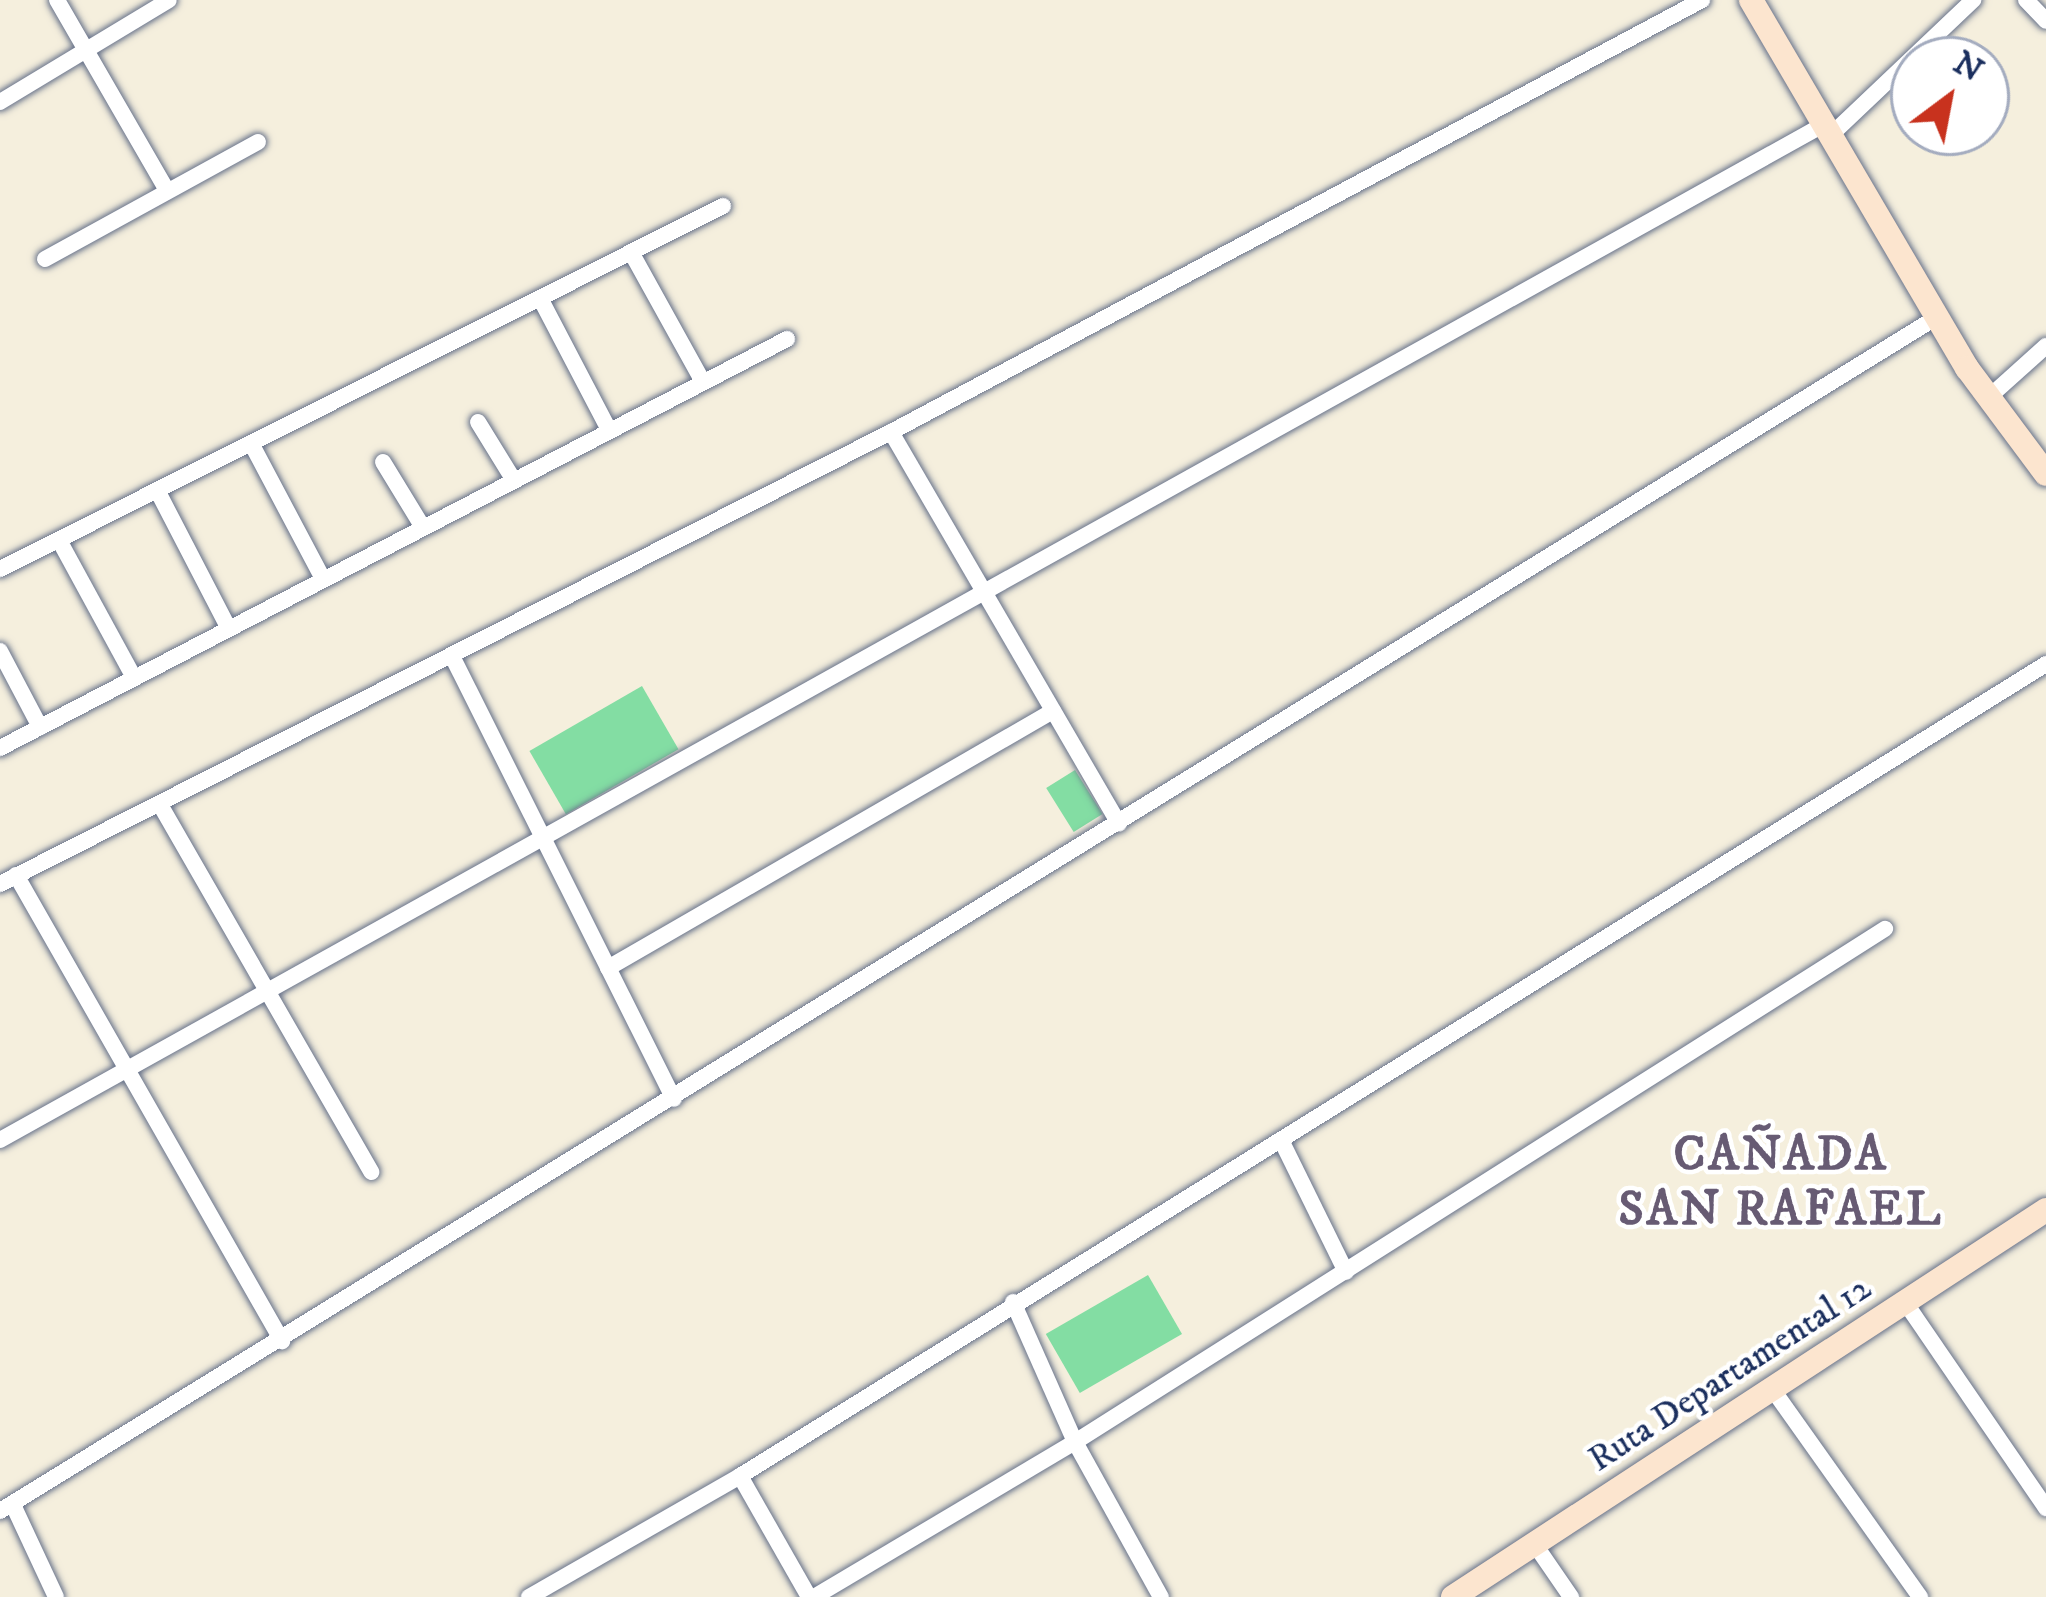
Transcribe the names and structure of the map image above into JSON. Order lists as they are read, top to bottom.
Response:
{
  "streets": {
    "main road": ["Ruta Departamental 12"]
  },
  "districts": ["CAÑADA SAN RAFAEL"],
  "north": "top right"
}
